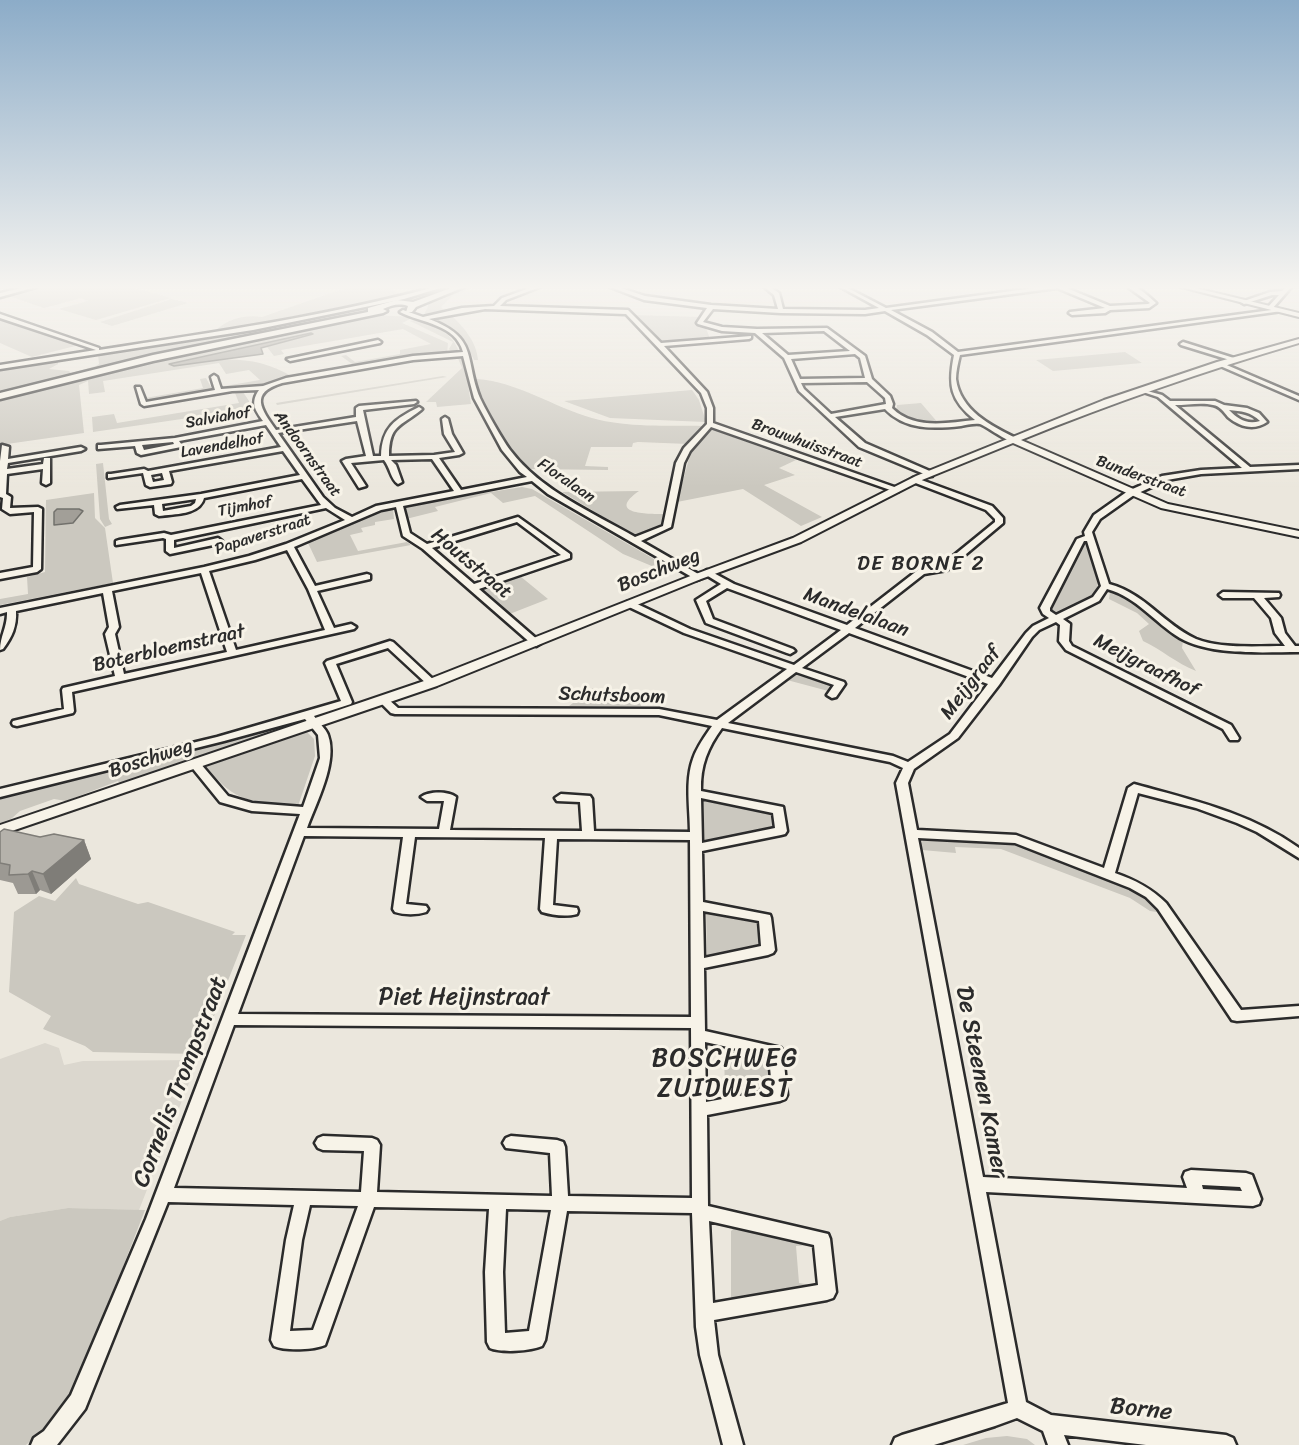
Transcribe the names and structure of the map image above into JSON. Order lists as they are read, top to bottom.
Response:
{
  "streets": {
    "street": [
      "Salviahof",
      "Brouwhuisstraat",
      "Lavendelhof",
      "Andoornstraat",
      "Bunderstraat",
      "Floralaan",
      "Tijmhof",
      "Papaverstraat",
      "Houtstraat",
      "Boschweg",
      "Mandelalaan",
      "Boterbloemstraat",
      "Meijgraafhof",
      "Meijgraaf",
      "Schutsboom",
      "Piet Heijnstraat",
      "Cornelis Trompstraat",
      "De Steenen Kamer",
      "Borne"
    ]
  },
  "crossings": [
    ["Salviahof", "Andoornstraat"],
    ["Brouwhuisstraat", "Boschweg"],
    ["Lavendelhof", "Andoornstraat"],
    ["Andoornstraat", "Floralaan"],
    ["Andoornstraat", "Tijmhof"],
    ["Andoornstraat", "Papaverstraat"],
    ["Bunderstraat", "Boschweg"],
    ["Floralaan", "Papaverstraat"],
    ["Floralaan", "Boschweg"],
    ["Floralaan", "Mandelalaan"],
    ["Papaverstraat", "Houtstraat"],
    ["Houtstraat", "Boschweg"],
    ["Boschweg", "Mandelalaan"],
    ["Boschweg", "Schutsboom"],
    ["Boschweg", "Cornelis Trompstraat"],
    ["Mandelalaan", "Meijgraaf"],
    ["Meijgraafhof", "Meijgraaf"],
    ["Meijgraaf", "Schutsboom"],
    ["Meijgraaf", "De Steenen Kamer"],
    ["Schutsboom", "De Steenen Kamer"],
    ["Piet Heijnstraat", "Cornelis Trompstraat"],
    ["De Steenen Kamer", "Borne"]
  ],
  "districts": ["DE BORNE 2", "BOSCHWEG ZUIDWEST"]
}
